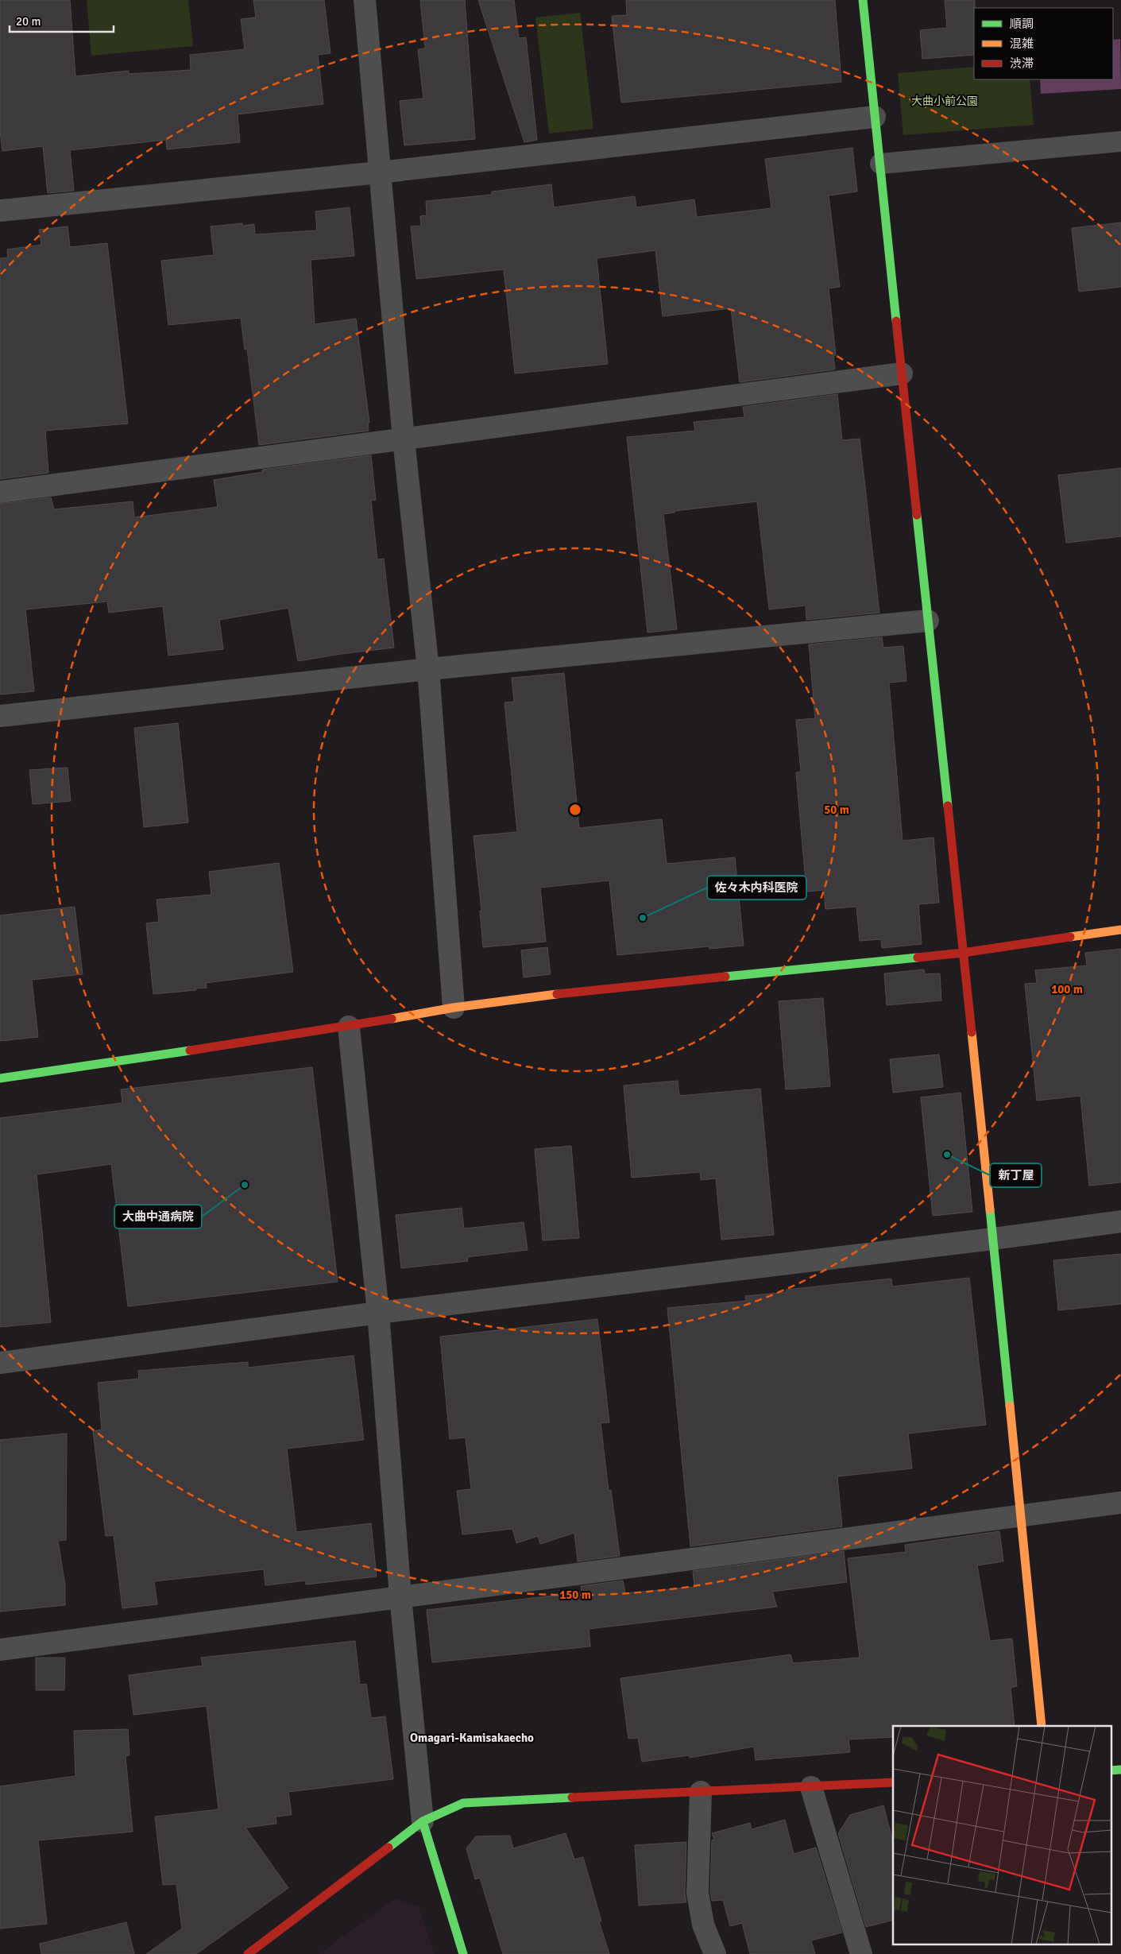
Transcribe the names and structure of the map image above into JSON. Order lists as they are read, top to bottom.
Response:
{
  "districts": ["Omagari-Kamisakaecho"],
  "parks": ["大曲小前公園"],
  "places": ["佐々木内科医院", "新丁屋", "大曲中通病院"],
  "legend": ["順調", "混雑", "渋滞"],
  "scale_bar": "20 m",
  "rings": ["50 m", "100 m", "150 m"]
}
